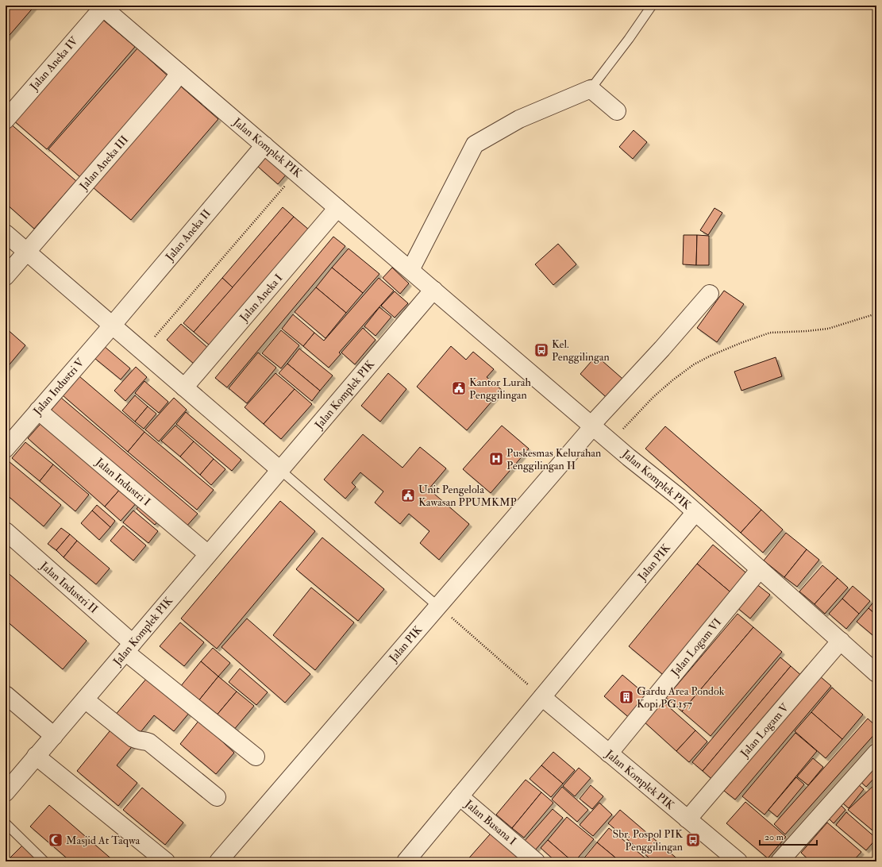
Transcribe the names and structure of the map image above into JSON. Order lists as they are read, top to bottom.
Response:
{
  "streets": {
    "street": [
      "Jalan Aneka IV",
      "Jalan Komplek PIK",
      "Jalan Aneka III",
      "Jalan Aneka II",
      "Jalan Aneka I",
      "Jalan Industri V",
      "Jalan Industri I",
      "Jalan PIK",
      "Jalan Industri II",
      "Jalan Logam VI",
      "Jalan Logam V",
      "Jalan Busana I"
    ]
  },
  "crossings": [
    ["Jalan Aneka IV", "Jalan Komplek PIK"],
    ["Jalan Komplek PIK", "Jalan Aneka III"],
    ["Jalan Komplek PIK", "Jalan Aneka II"],
    ["Jalan Komplek PIK", "Jalan Aneka I"],
    ["Jalan Komplek PIK", "Jalan Industri I"],
    ["Jalan Komplek PIK", "Jalan PIK"],
    ["Jalan Komplek PIK", "Jalan Industri II"],
    ["Jalan Komplek PIK", "Jalan Logam VI"],
    ["Jalan Komplek PIK", "Jalan Logam V"],
    ["Jalan Aneka II", "Jalan Industri V"],
    ["Jalan Industri V", "Jalan Industri I"],
    ["Jalan PIK", "Jalan Busana I"]
  ],
  "places": {
    "bus stop": ["Kel. Penggilingan", "Sbr. Pospol PIK Penggilingan"],
    "public building": ["Kantor Lurah Penggilingan", "Unit Pengelola Kawasan PPUMKMP"],
    "hospital": ["Puskesmas Kelurahan Penggilingan II"],
    "building": ["Gardu Area Pondok Kopi PG.157"],
    "mosque": ["Masjid At Taqwa"]
  },
  "scale_bar": "20 m"
}
